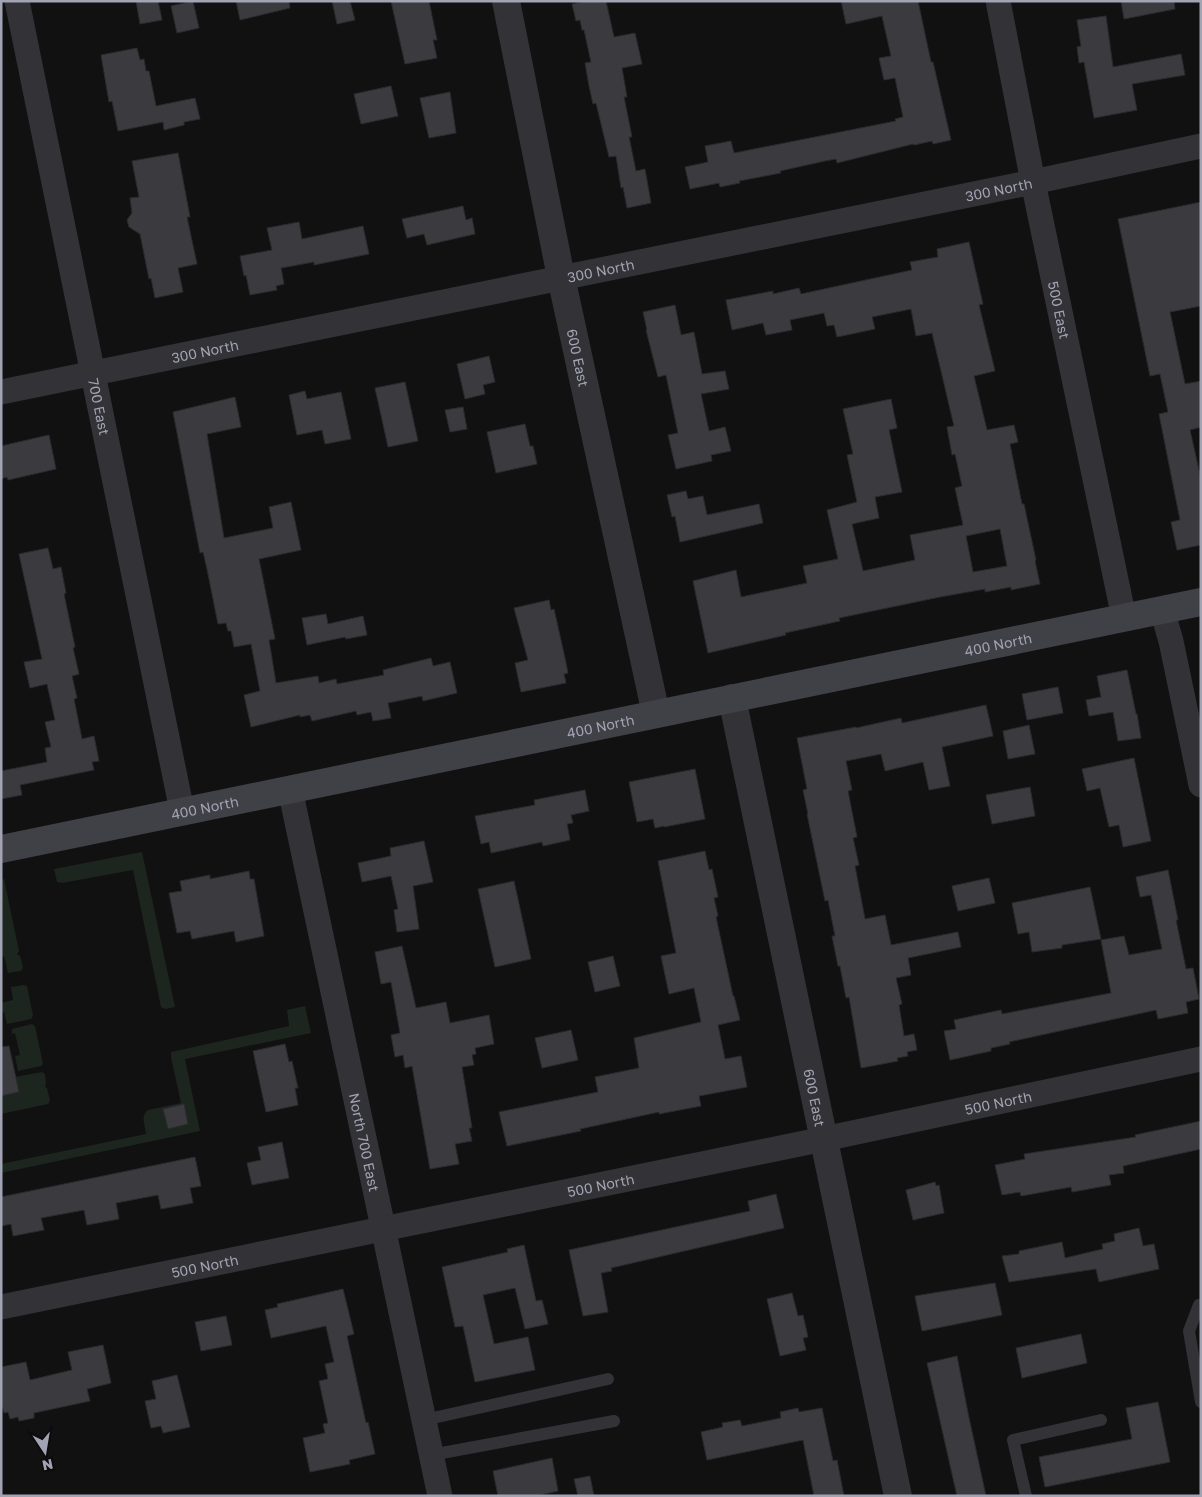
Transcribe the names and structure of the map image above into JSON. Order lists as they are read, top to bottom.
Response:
{
  "streets": {
    "main road": ["400 North"],
    "street": [
      "300 North",
      "500 East",
      "600 East",
      "700 East",
      "500 North",
      "North 700 East"
    ]
  },
  "crossings": [
    ["300 North", "500 East"],
    ["300 North", "600 East"],
    ["300 North", "700 East"],
    ["500 East", "400 North"],
    ["600 East", "400 North"],
    ["600 East", "500 North"],
    ["700 East", "400 North"],
    ["400 North", "North 700 East"],
    ["500 North", "North 700 East"]
  ],
  "north": "bottom"
}
